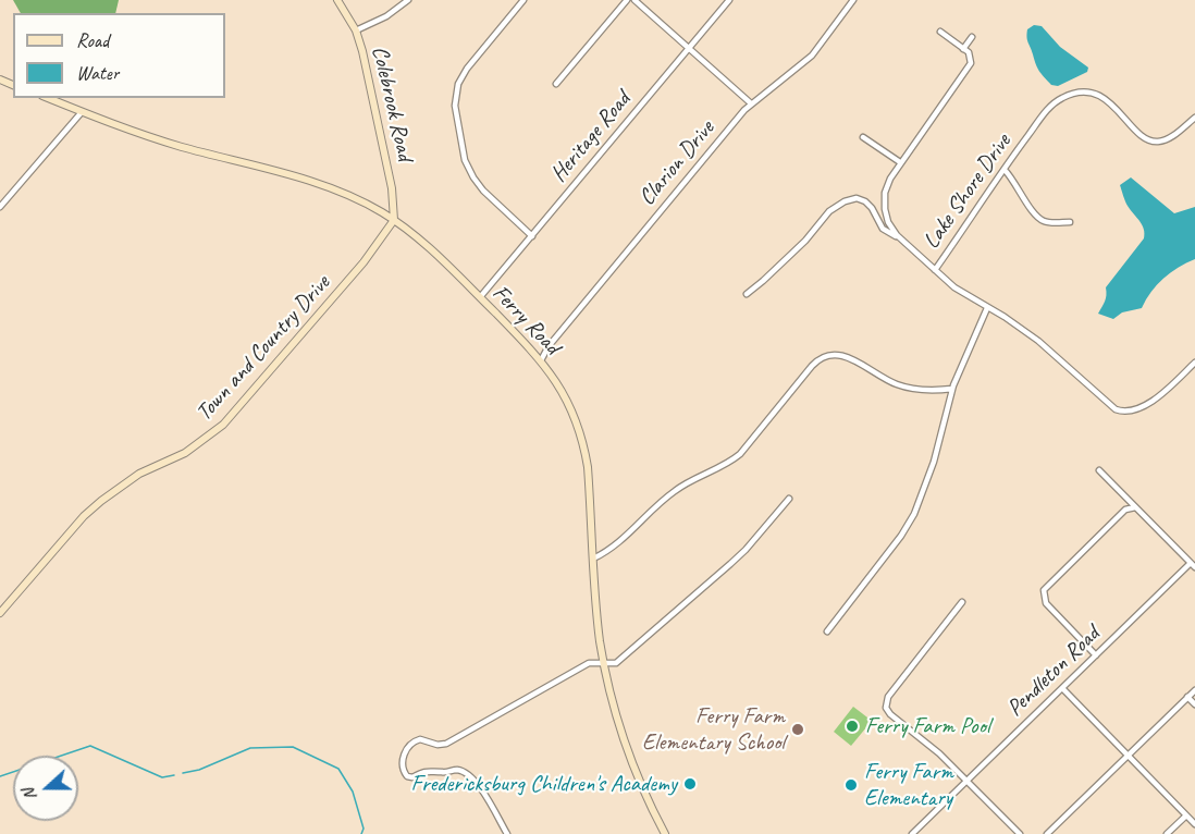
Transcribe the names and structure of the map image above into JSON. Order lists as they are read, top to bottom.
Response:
{
  "streets": {
    "main road": ["Colebrook Road", "Ferry Road", "Town and Country Drive"],
    "street": [
      "Heritage Road",
      "Clarion Drive",
      "Lake Shore Drive",
      "Pendleton Road"
    ]
  },
  "crossings": [
    ["Colebrook Road", "Ferry Road"],
    ["Colebrook Road", "Town and Country Drive"],
    ["Heritage Road", "Ferry Road"],
    ["Clarion Drive", "Ferry Road"],
    ["Ferry Road", "Town and Country Drive"]
  ],
  "places": [
    "Ferry Farm Pool",
    "Ferry Farm Elementary School",
    "Fredericksburg Children's Academy",
    "Ferry Farm Elementary"
  ],
  "legend": ["Road", "Water"],
  "north": "left"
}
